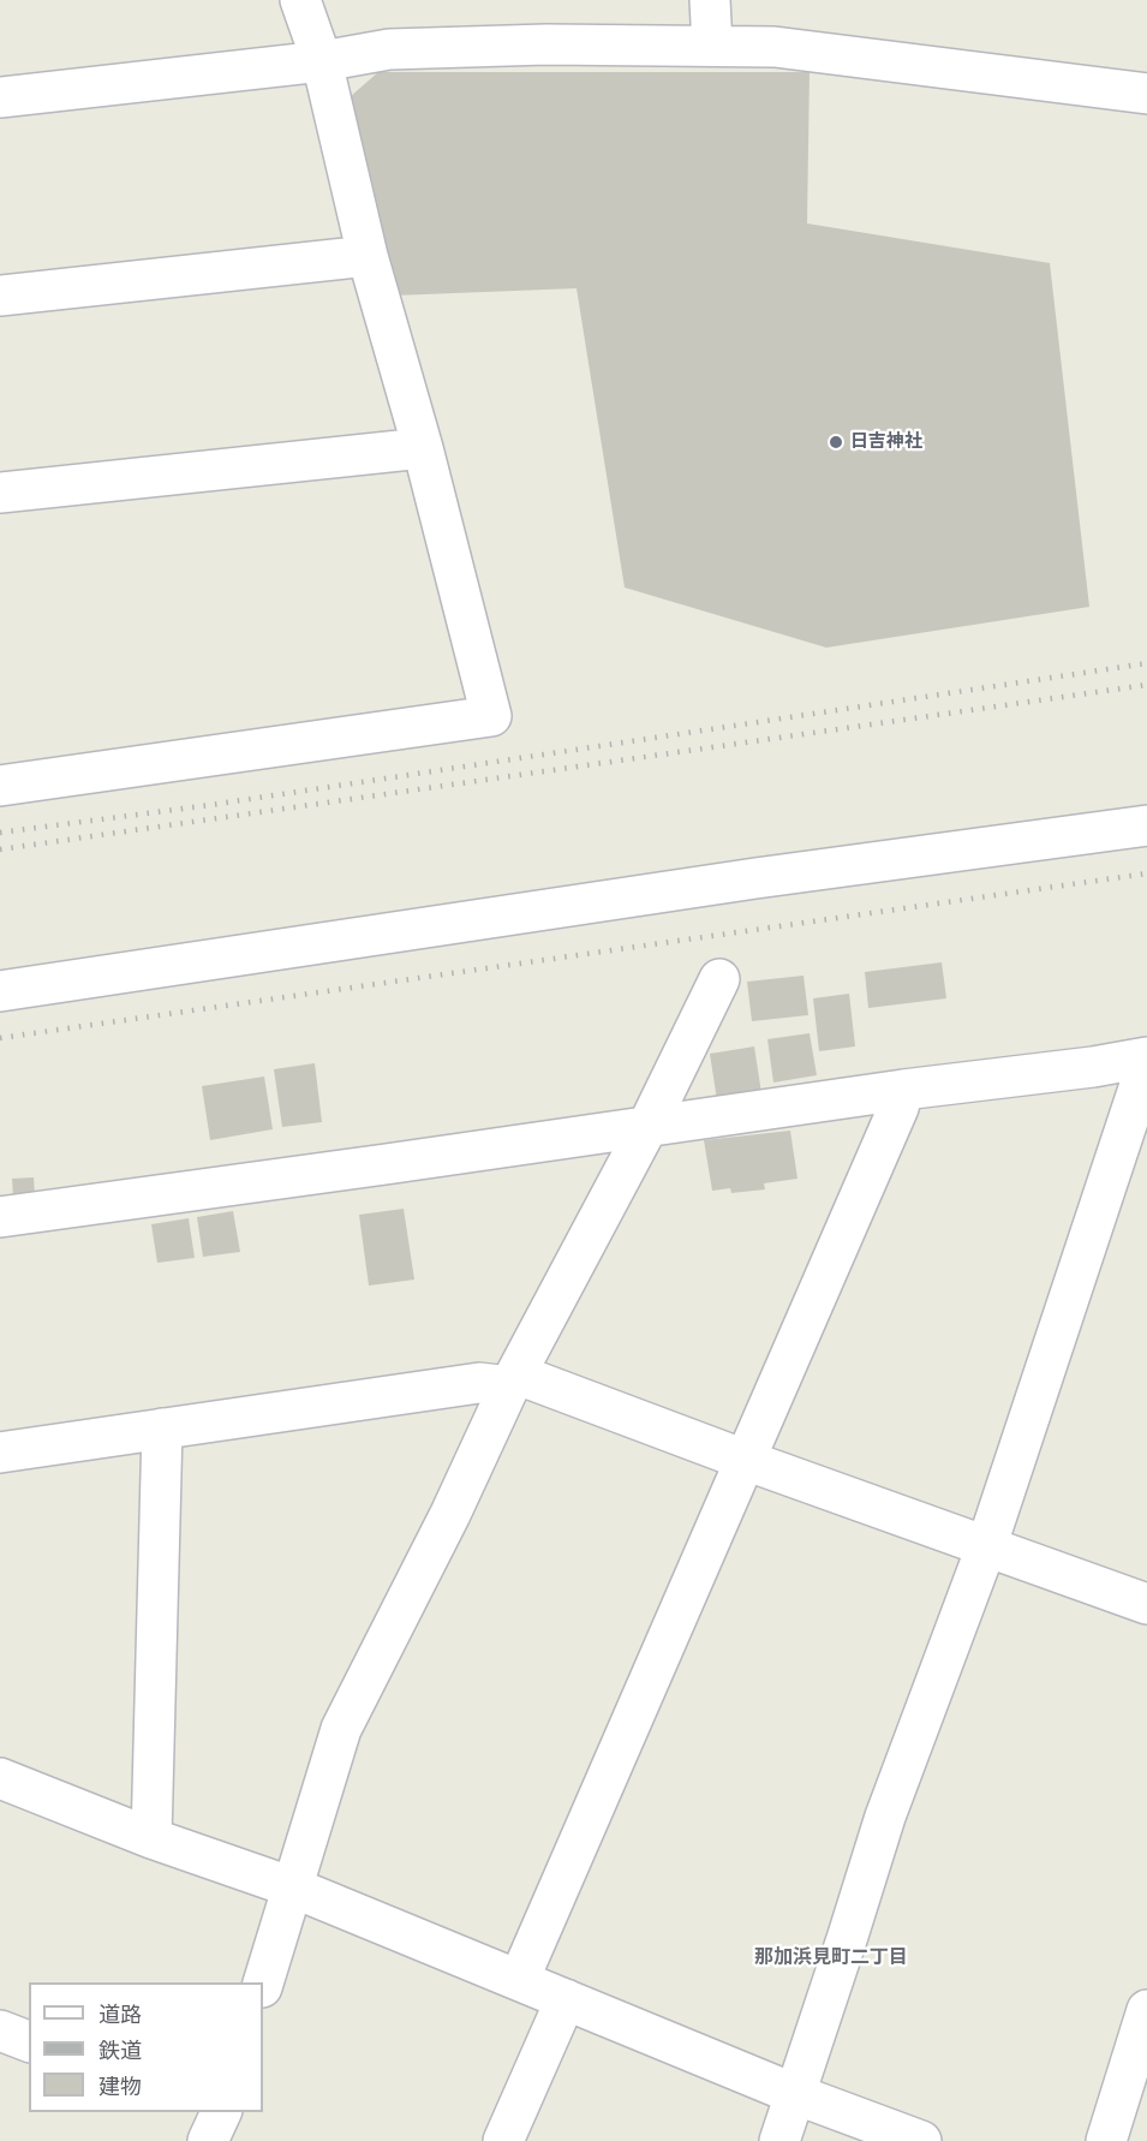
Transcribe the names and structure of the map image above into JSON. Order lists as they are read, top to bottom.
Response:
{
  "districts": ["那加浜見町二丁目"],
  "places": ["日吉神社"],
  "legend": ["道路", "鉄道", "建物"]
}
